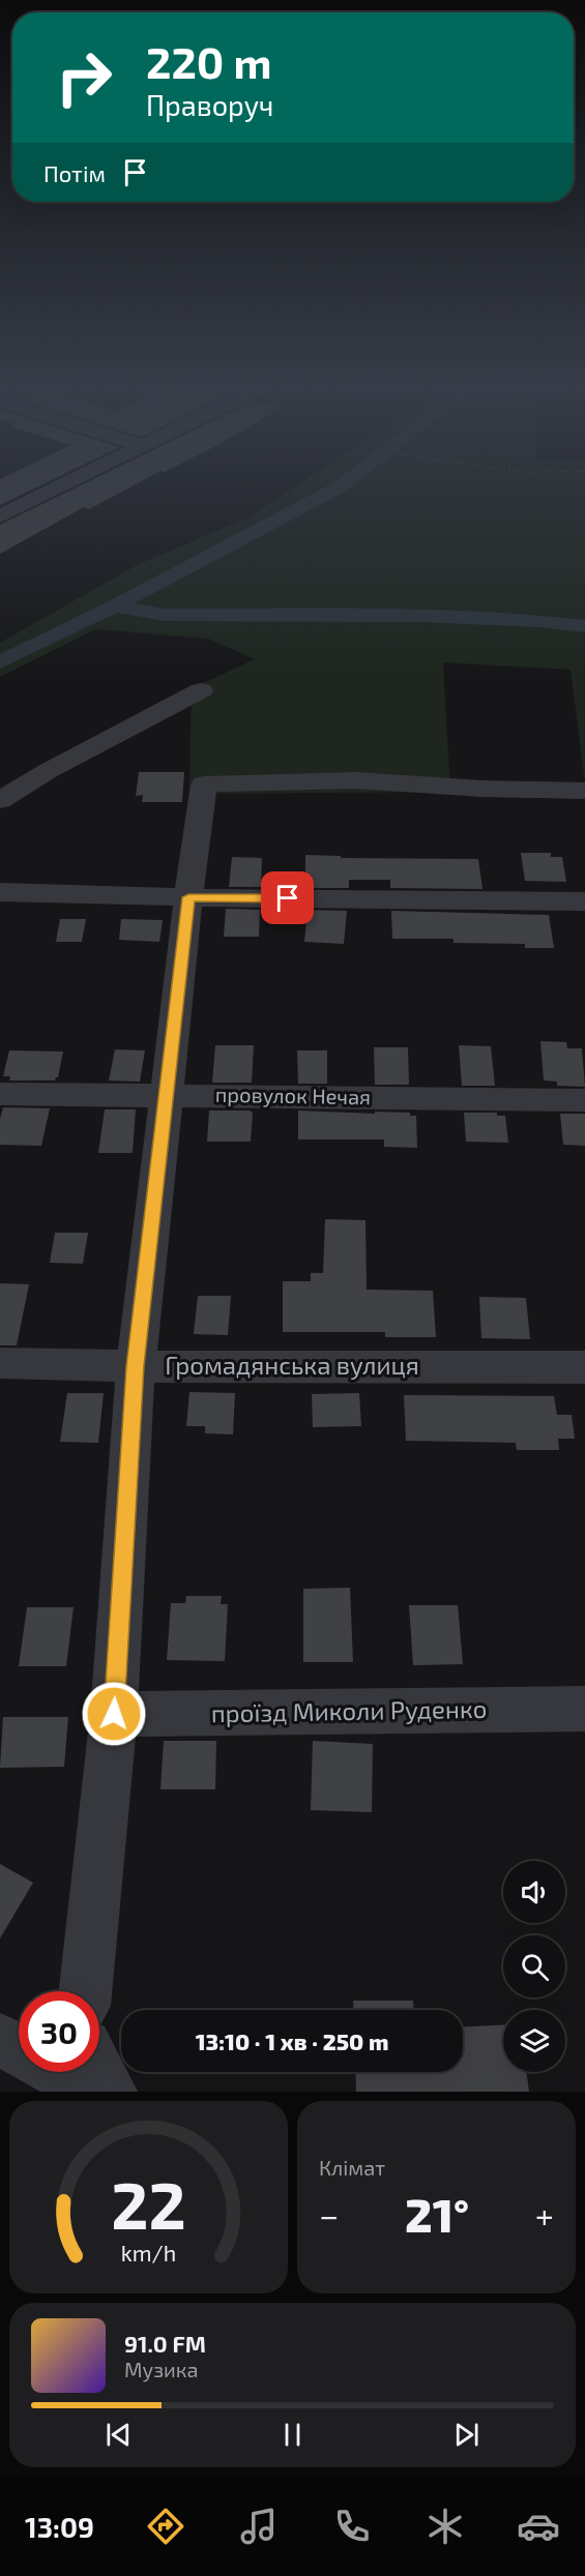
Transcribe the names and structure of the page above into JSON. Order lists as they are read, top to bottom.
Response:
{
  "streets": {
    "street": ["провулок Нечая", "Громадянська вулиця", "проїзд Миколи Руденко"]
  },
  "page": {
    "turn": ["220 m", "Праворуч"],
    "then": "Потім",
    "limit": "30",
    "trip": "13:10 · 1 хв · 250 m",
    "tile": "Клімат",
    "heat": ["−", "21°", "+"],
    "song": ["91.0 FM", "Музика"],
    "tabs": "13:09",
    "gauge": ["22", "km/h"]
  }
}
